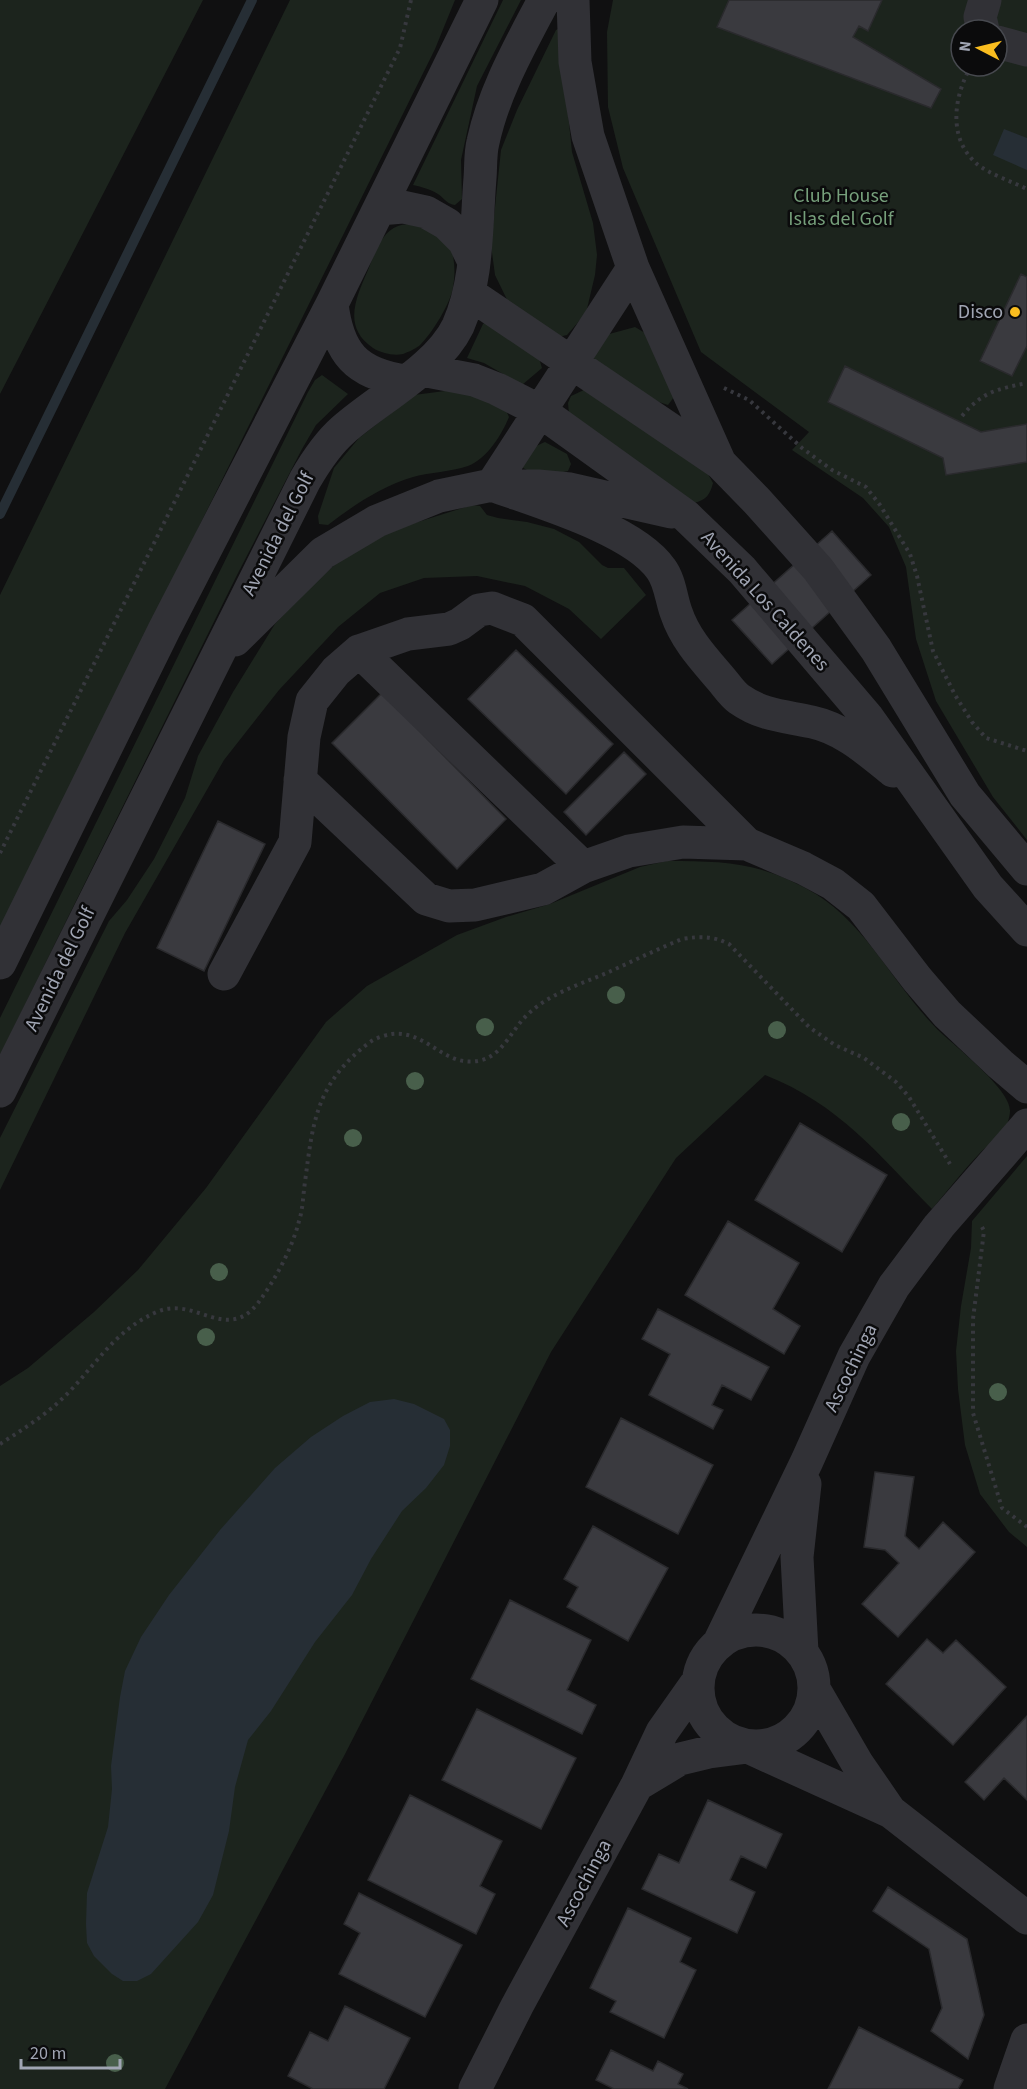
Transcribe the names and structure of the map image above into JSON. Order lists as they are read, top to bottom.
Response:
{
  "streets": {
    "street": ["Avenida del Golf", "Avenida Los Caldenes", "Ascochinga"]
  },
  "crossings": [
    ["Avenida del Golf", "Avenida Los Caldenes"]
  ],
  "parks": ["Club House Islas del Golf"],
  "places": ["Disco"],
  "scale_bar": "20 m",
  "north": "left"
}
